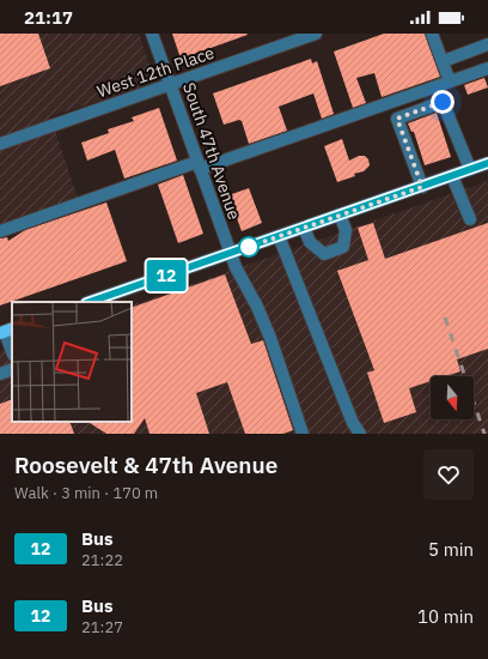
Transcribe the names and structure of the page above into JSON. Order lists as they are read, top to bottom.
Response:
{
  "streets": {
    "street": ["West 12th Place", "South 47th Avenue"]
  },
  "crossings": [
    ["West 12th Place", "South 47th Avenue"]
  ],
  "lines": ["bus line 12"],
  "north": "bottom",
  "page": {
    "status": "21:17",
    "on_map": "12",
    "heading": ["Roosevelt & 47th Avenue", "Walk · 3 min · 170 m"],
    "list": [
      {
        "mark": "12",
        "name": "Bus",
        "note": "21:22",
        "value": "5 min"
      },
      {
        "mark": "12",
        "name": "Bus",
        "note": "21:27",
        "value": "10 min"
      }
    ]
  }
}
